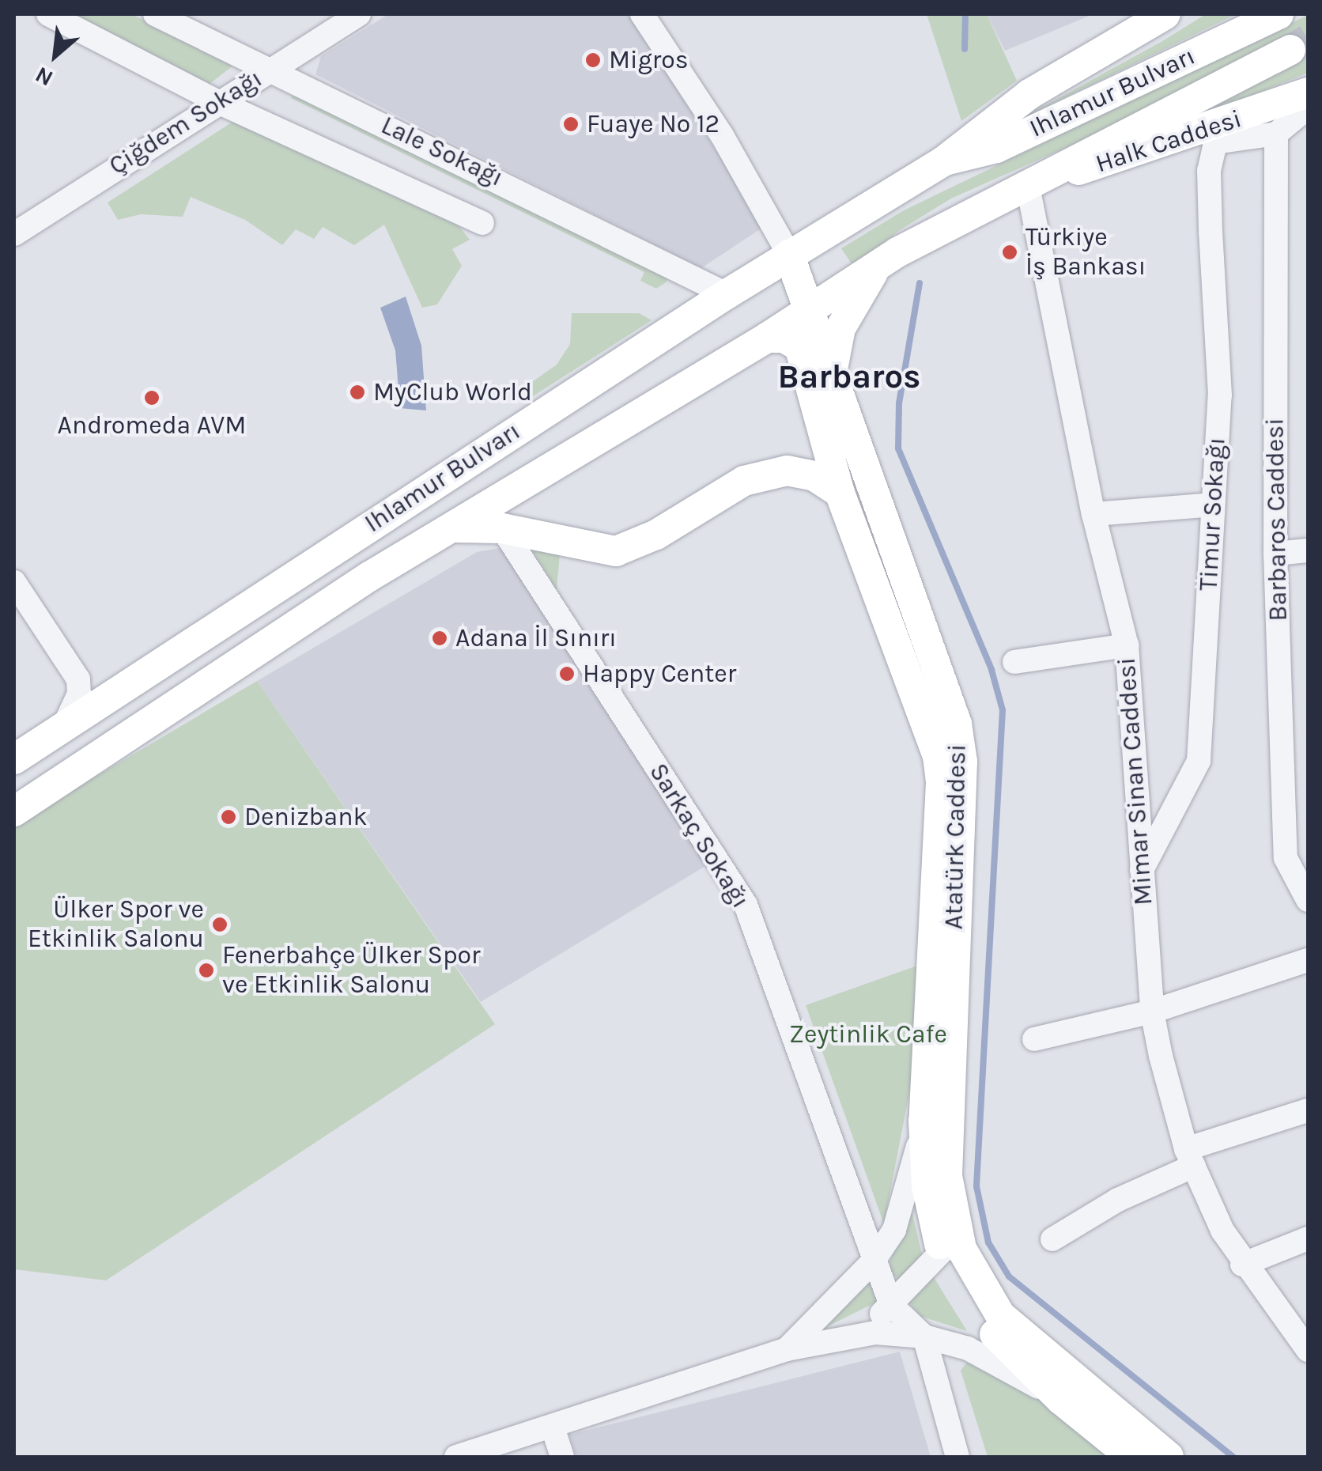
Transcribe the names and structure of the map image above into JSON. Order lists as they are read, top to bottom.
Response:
{
  "streets": {
    "main road": ["Ihlamur Bulvarı", "Halk Caddesi", "Atatürk Caddesi"],
    "street": [
      "Çiğdem Sokağı",
      "Lale Sokağı",
      "Timur Sokağı",
      "Barbaros Caddesi",
      "Mimar Sinan Caddesi",
      "Sarkaç Sokağı"
    ]
  },
  "crossings": [
    ["Ihlamur Bulvarı", "Lale Sokağı"],
    ["Ihlamur Bulvarı", "Atatürk Caddesi"],
    ["Çiğdem Sokağı", "Lale Sokağı"],
    ["Halk Caddesi", "Timur Sokağı"],
    ["Halk Caddesi", "Mimar Sinan Caddesi"],
    ["Timur Sokağı", "Mimar Sinan Caddesi"]
  ],
  "districts": ["Barbaros"],
  "parks": ["Zeytinlik Cafe"],
  "places": [
    "Migros",
    "Fuaye No 12",
    "Türkiye İş Bankası",
    "MyClub World",
    "Andromeda AVM",
    "Adana İl Sınırı",
    "Happy Center",
    "Denizbank",
    "Ülker Spor ve Etkinlik Salonu",
    "Fenerbahçe Ülker Spor ve Etkinlik Salonu"
  ],
  "north": "bottom left"
}
